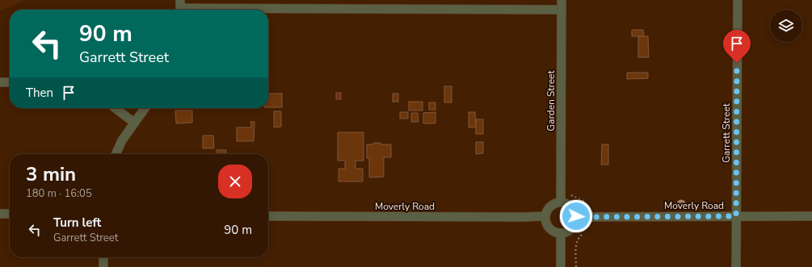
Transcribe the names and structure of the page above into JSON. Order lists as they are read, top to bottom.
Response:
{
  "streets": {
    "street": ["Garden Street", "Garrett Street", "Moverly Road"]
  },
  "crossings": [
    ["Garden Street", "Moverly Road"],
    ["Garrett Street", "Moverly Road"]
  ],
  "page": {
    "turn": ["90 m", "Garrett Street"],
    "then": "Then",
    "heading": ["3 min", "180 m · 16:05"],
    "list": [
      {
        "name": "Turn left",
        "note": "Garrett Street",
        "value": "90 m"
      }
    ]
  }
}
